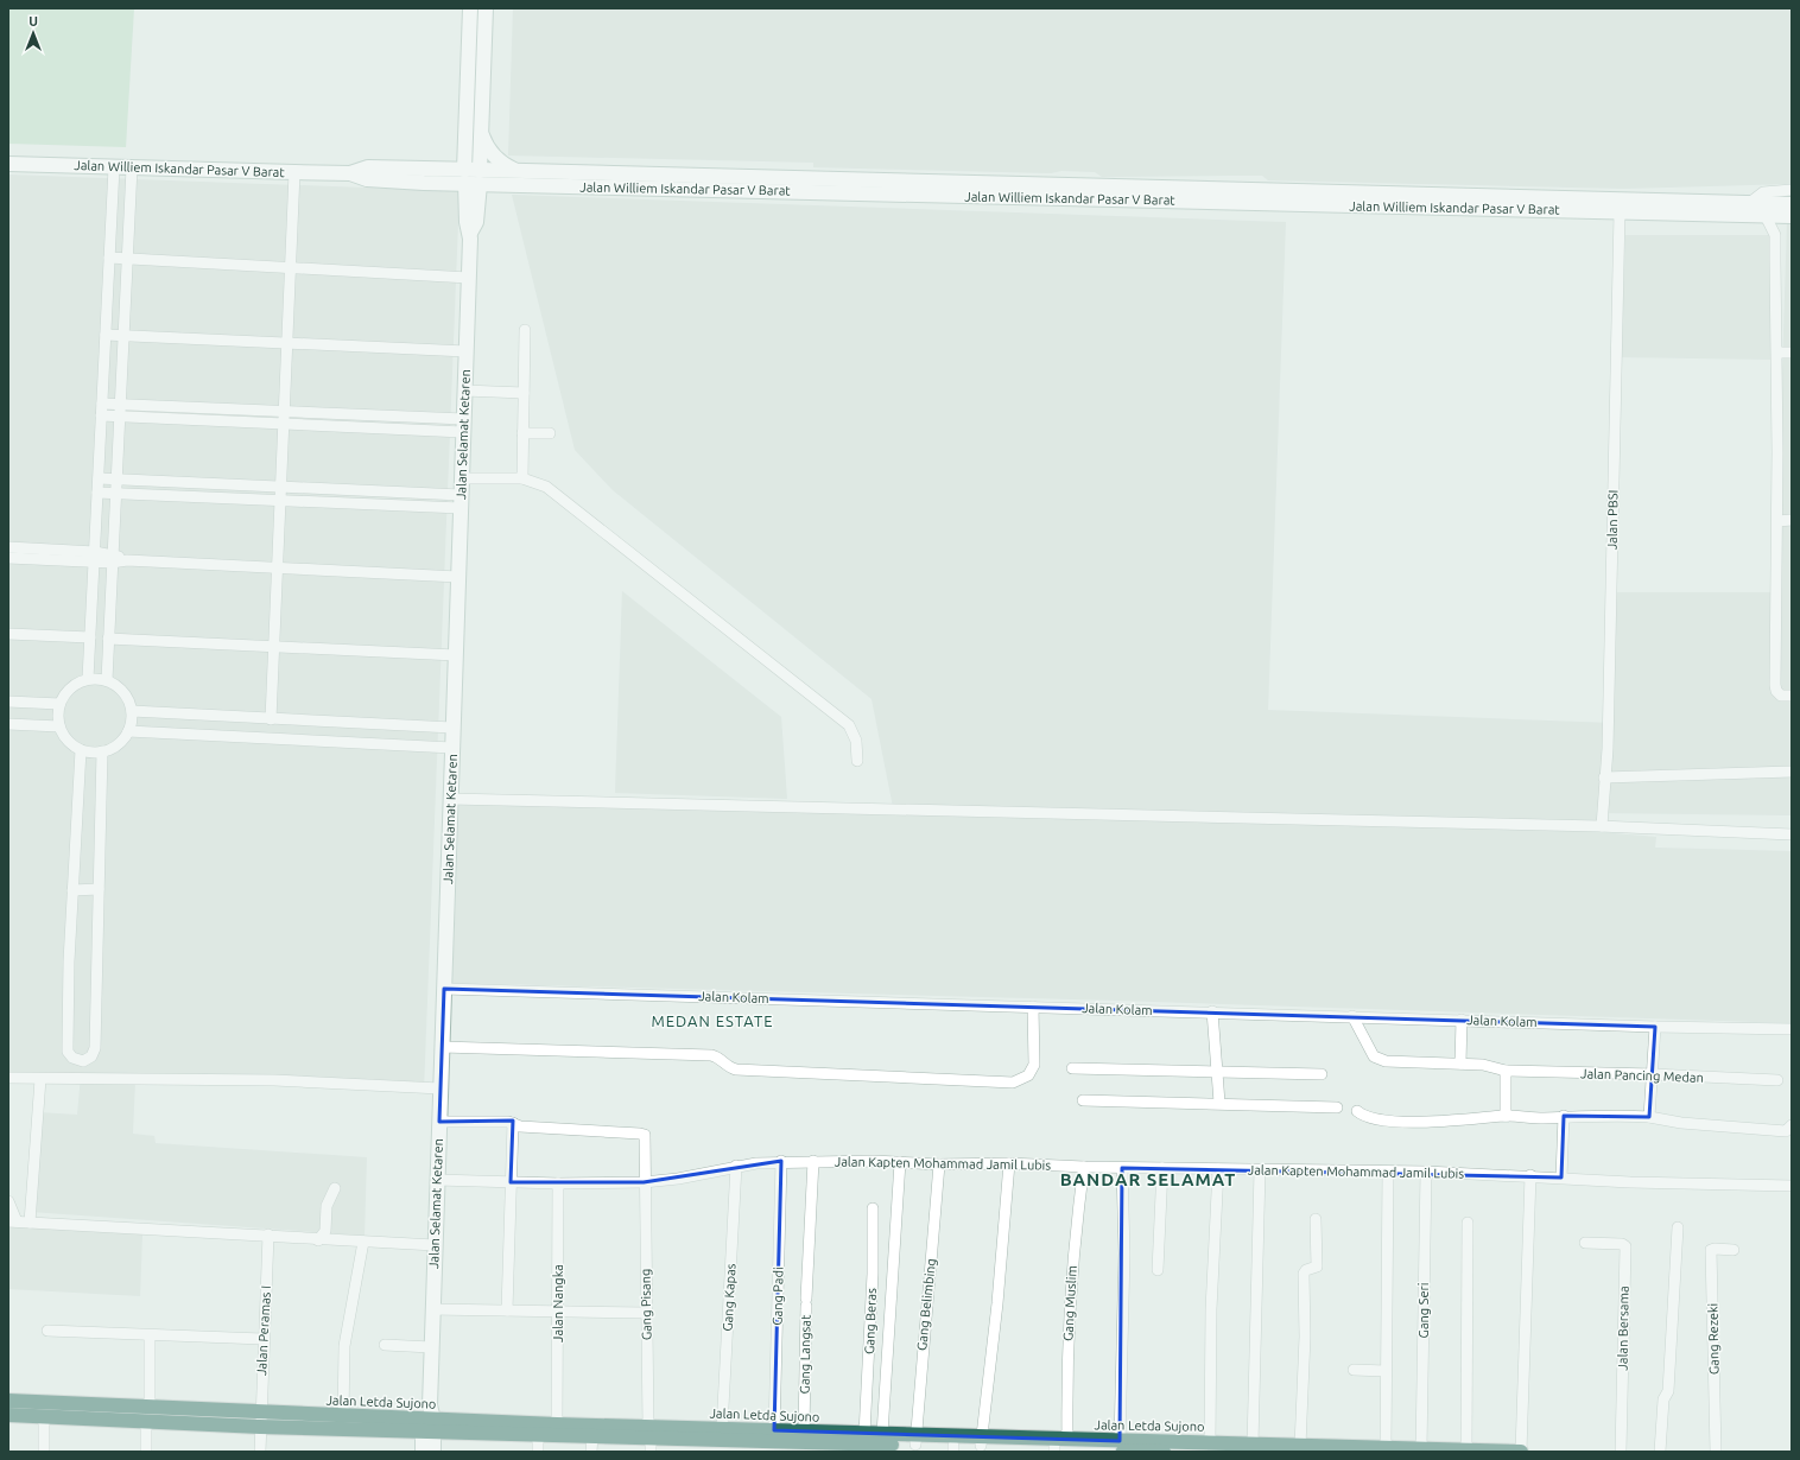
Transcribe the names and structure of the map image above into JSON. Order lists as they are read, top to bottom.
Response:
{
  "streets": {
    "highway": ["Jalan Letda Sujono"],
    "street": [
      "Jalan Williem Iskandar Pasar V Barat",
      "Jalan Selamat Ketaren",
      "Jalan PBSI",
      "Jalan Kolam",
      "Jalan Pancing Medan",
      "Jalan Kapten Mohammad Jamil Lubis",
      "Gang Padi",
      "Gang Kapas",
      "Jalan Nangka",
      "Gang Muslim",
      "Gang Pisang",
      "Gang Belimbing",
      "Gang Seri",
      "Gang Beras",
      "Jalan Bersama",
      "Jalan Peramas I",
      "Gang Rezeki",
      "Gang Langsat"
    ]
  },
  "crossings": [
    ["Jalan Williem Iskandar Pasar V Barat", "Jalan Selamat Ketaren"],
    ["Jalan Williem Iskandar Pasar V Barat", "Jalan PBSI"],
    ["Jalan Selamat Ketaren", "Jalan Kolam"],
    ["Jalan Selamat Ketaren", "Jalan Kapten Mohammad Jamil Lubis"],
    ["Jalan Selamat Ketaren", "Jalan Letda Sujono"],
    ["Jalan Kolam", "Jalan Pancing Medan"],
    ["Jalan Kapten Mohammad Jamil Lubis", "Gang Padi"],
    ["Jalan Kapten Mohammad Jamil Lubis", "Gang Kapas"],
    ["Jalan Kapten Mohammad Jamil Lubis", "Jalan Nangka"],
    ["Jalan Kapten Mohammad Jamil Lubis", "Gang Muslim"],
    ["Jalan Kapten Mohammad Jamil Lubis", "Gang Pisang"],
    ["Jalan Kapten Mohammad Jamil Lubis", "Gang Belimbing"],
    ["Jalan Kapten Mohammad Jamil Lubis", "Gang Seri"],
    ["Jalan Kapten Mohammad Jamil Lubis", "Gang Langsat"],
    ["Gang Padi", "Jalan Letda Sujono"],
    ["Gang Kapas", "Jalan Letda Sujono"],
    ["Jalan Nangka", "Jalan Letda Sujono"],
    ["Gang Muslim", "Jalan Letda Sujono"],
    ["Gang Pisang", "Jalan Letda Sujono"],
    ["Gang Belimbing", "Jalan Letda Sujono"],
    ["Gang Seri", "Jalan Letda Sujono"],
    ["Gang Beras", "Jalan Letda Sujono"],
    ["Jalan Peramas I", "Jalan Letda Sujono"],
    ["Gang Langsat", "Jalan Letda Sujono"]
  ],
  "districts": ["MEDAN ESTATE", "BANDAR SELAMAT"],
  "north": "top"
}
